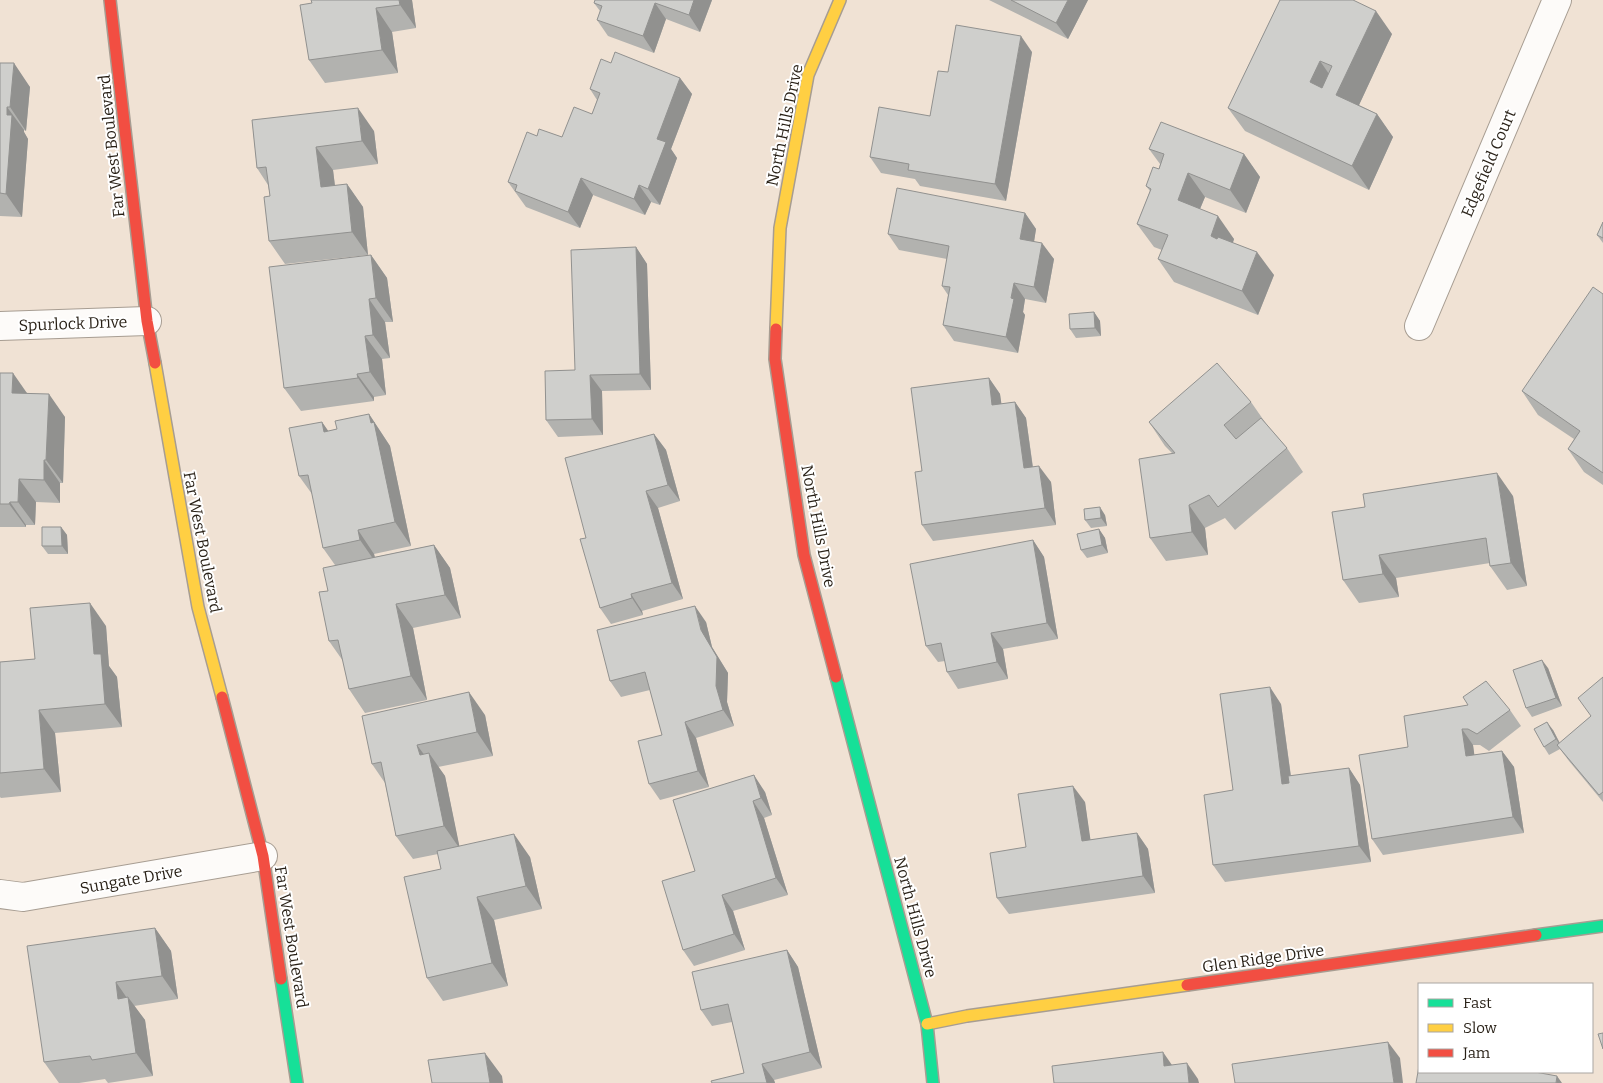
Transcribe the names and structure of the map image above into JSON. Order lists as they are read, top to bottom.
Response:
{
  "streets": {
    "street": [
      "North Hills Drive",
      "Far West Boulevard",
      "Edgefield Court",
      "Spurlock Drive",
      "Sungate Drive",
      "Glen Ridge Drive"
    ]
  },
  "crossings": [
    ["North Hills Drive", "Glen Ridge Drive"],
    ["Far West Boulevard", "Spurlock Drive"],
    ["Far West Boulevard", "Sungate Drive"]
  ],
  "legend": ["Fast", "Slow", "Jam"]
}
